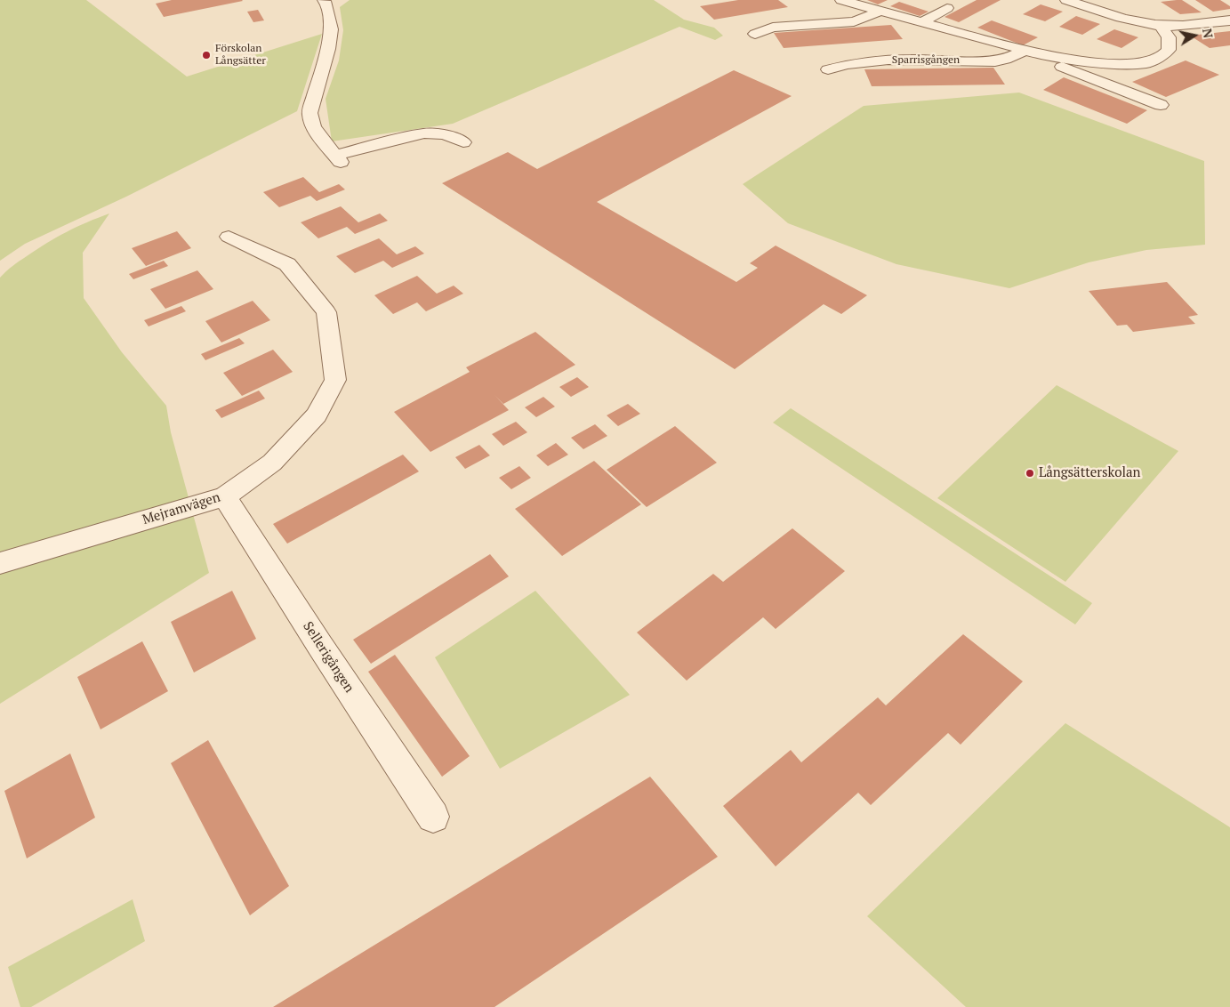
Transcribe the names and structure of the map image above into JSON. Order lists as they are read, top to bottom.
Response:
{
  "streets": {
    "street": ["Sparrisgången", "Mejramvägen", "Sellerigången"]
  },
  "crossings": [
    ["Mejramvägen", "Sellerigången"]
  ],
  "places": ["Förskolan Långsätter", "Långsätterskolan"],
  "north": "right"
}
